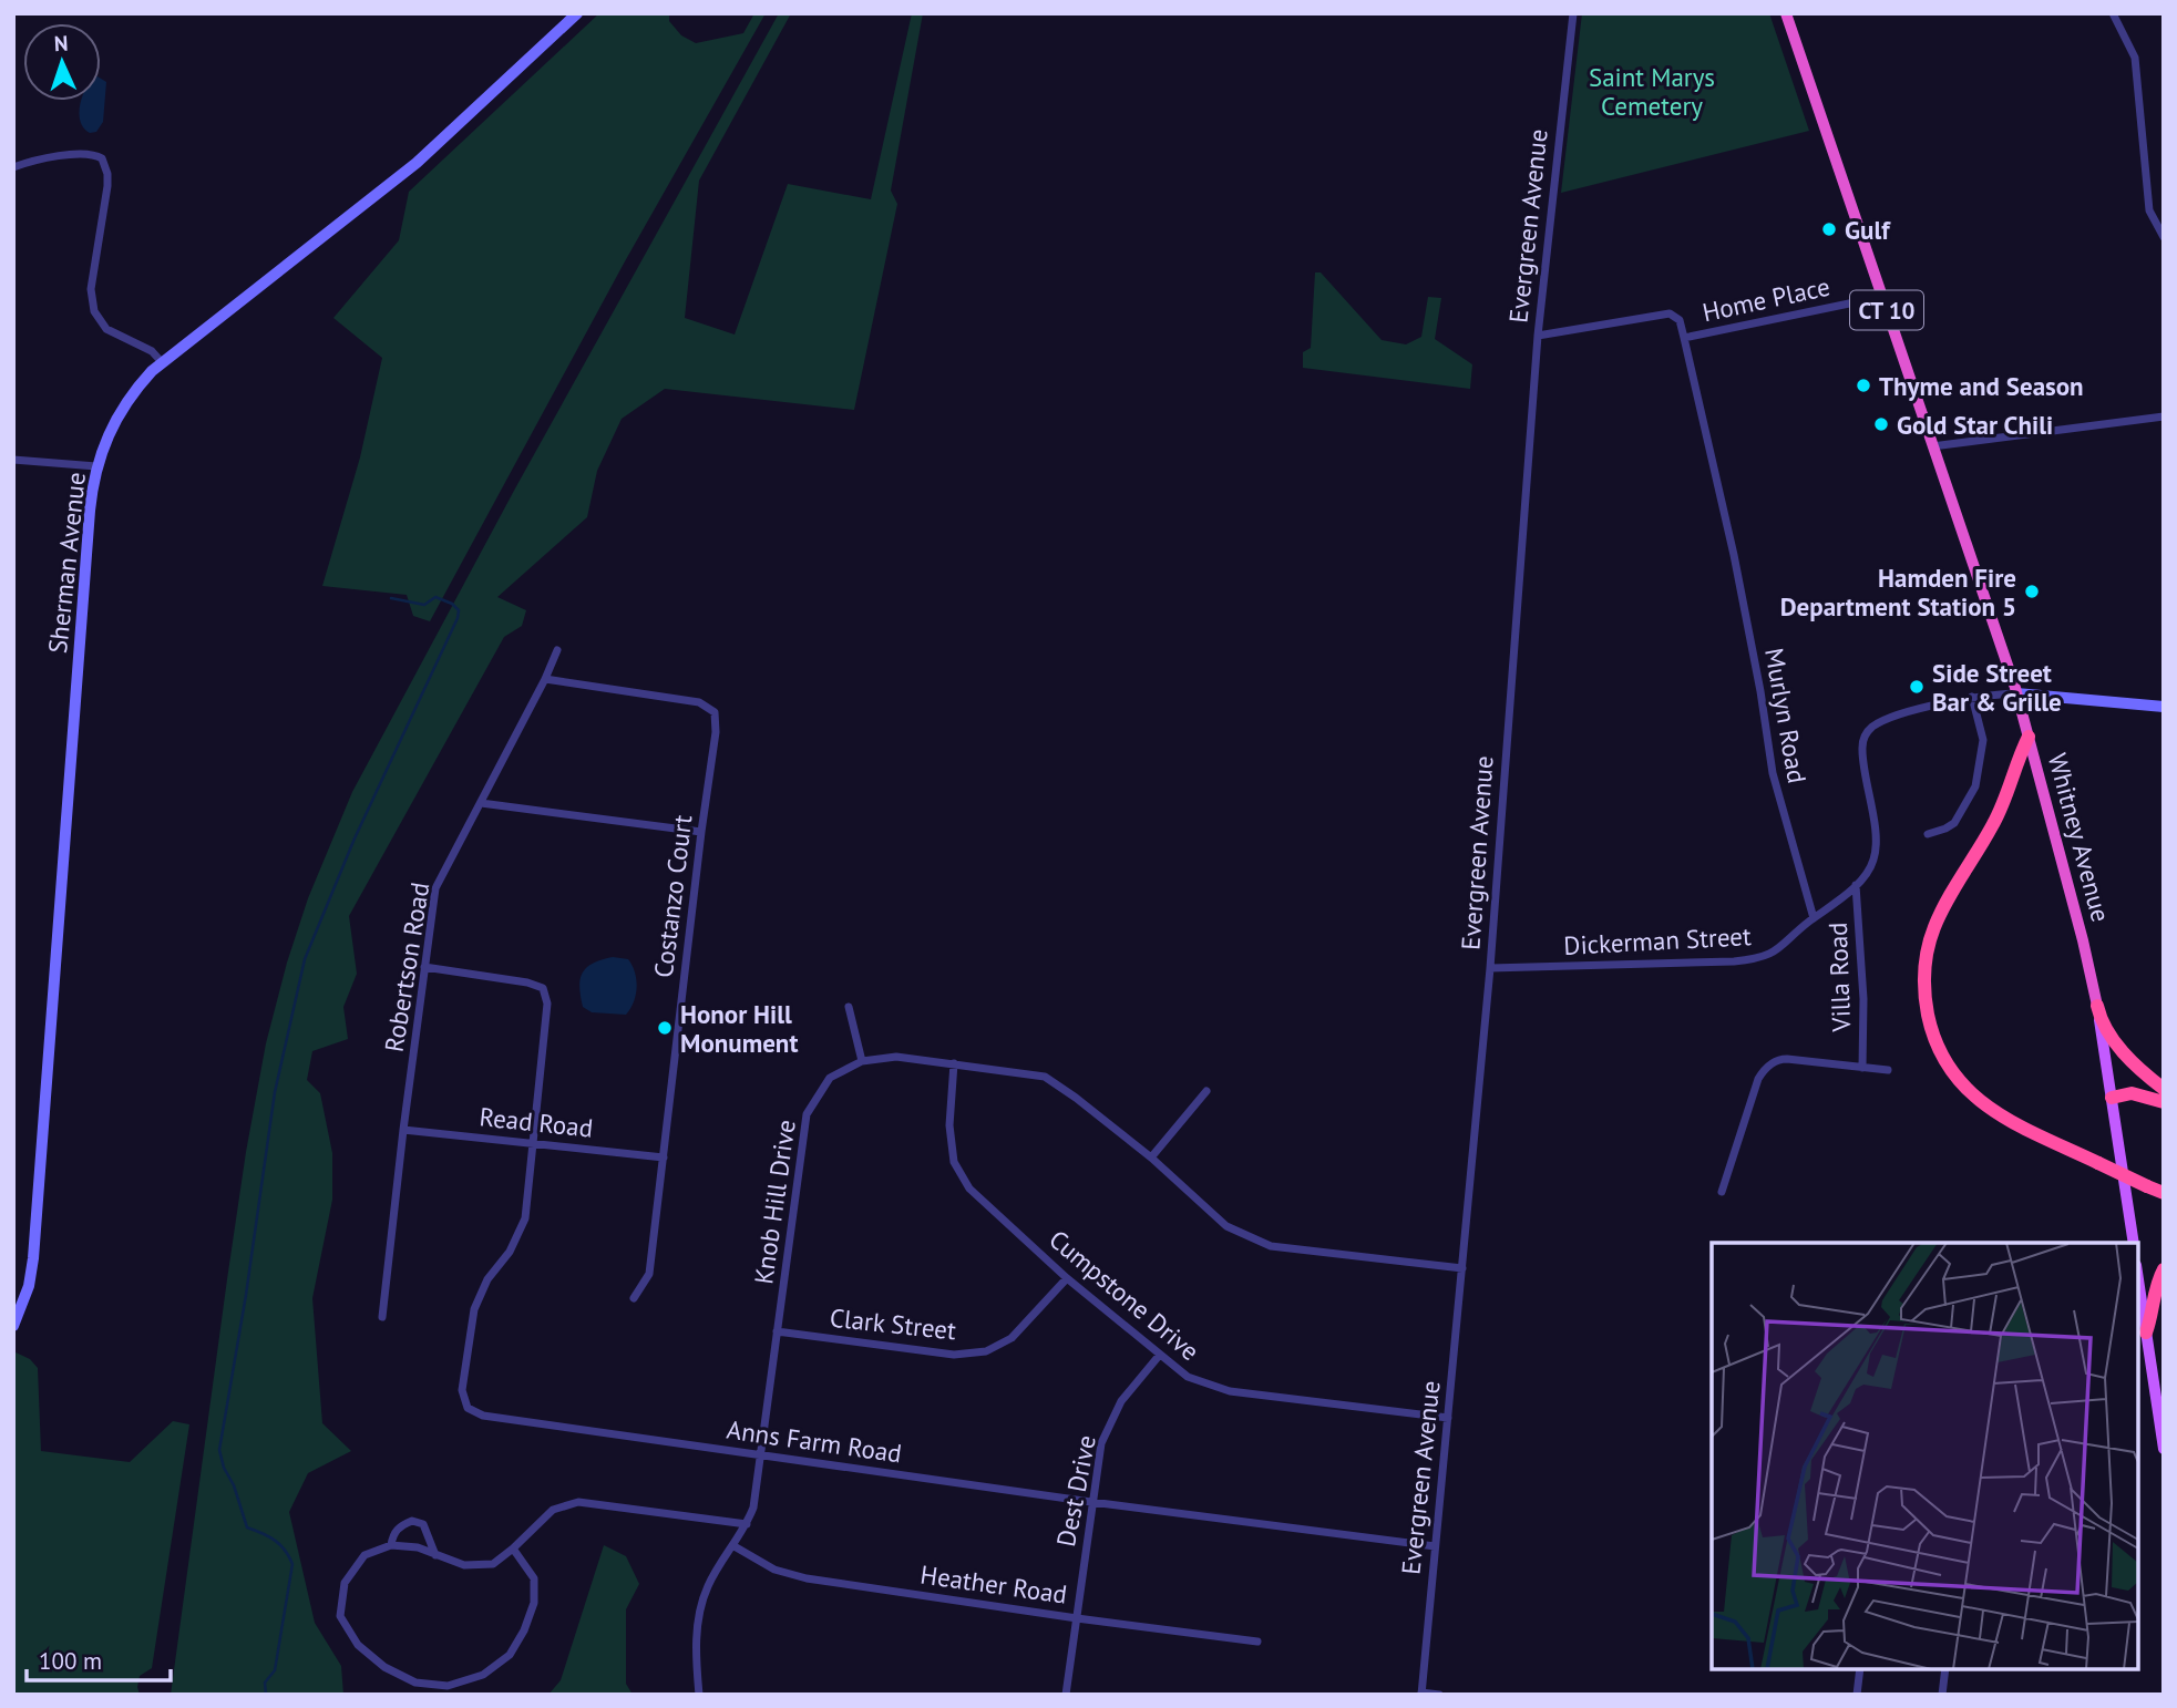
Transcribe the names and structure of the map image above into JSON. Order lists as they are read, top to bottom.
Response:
{
  "streets": {
    "highway": ["CT 10", "Whitney Avenue"],
    "main road": ["Sherman Avenue"],
    "street": [
      "Evergreen Avenue",
      "Home Place",
      "Murlyn Road",
      "Costanzo Court",
      "Dickerman Street",
      "Robertson Road",
      "Villa Road",
      "Read Road",
      "Knob Hill Drive",
      "Cumpstone Drive",
      "Clark Street",
      "Anns Farm Road",
      "Dest Drive",
      "Heather Road"
    ]
  },
  "crossings": [
    ["Evergreen Avenue", "Home Place"],
    ["Evergreen Avenue", "Dickerman Street"],
    ["Evergreen Avenue", "Knob Hill Drive"],
    ["Evergreen Avenue", "Cumpstone Drive"],
    ["Evergreen Avenue", "Anns Farm Road"],
    ["Home Place", "Murlyn Road"],
    ["Home Place", "Whitney Avenue"],
    ["Murlyn Road", "Dickerman Street"],
    ["Whitney Avenue", "Dickerman Street"],
    ["Costanzo Court", "Robertson Road"],
    ["Costanzo Court", "Read Road"],
    ["Dickerman Street", "Villa Road"],
    ["Robertson Road", "Read Road"],
    ["Read Road", "Anns Farm Road"],
    ["Knob Hill Drive", "Cumpstone Drive"],
    ["Knob Hill Drive", "Clark Street"],
    ["Knob Hill Drive", "Anns Farm Road"],
    ["Knob Hill Drive", "Heather Road"],
    ["Cumpstone Drive", "Clark Street"],
    ["Cumpstone Drive", "Dest Drive"],
    ["Anns Farm Road", "Dest Drive"],
    ["Dest Drive", "Heather Road"]
  ],
  "parks": ["Saint Marys Cemetery"],
  "places": [
    "Gulf",
    "Thyme and Season",
    "Gold Star Chili",
    "Hamden Fire Department Station 5",
    "Side Street Bar & Grille",
    "Honor Hill Monument"
  ],
  "scale_bar": "100 m",
  "north": "top"
}
